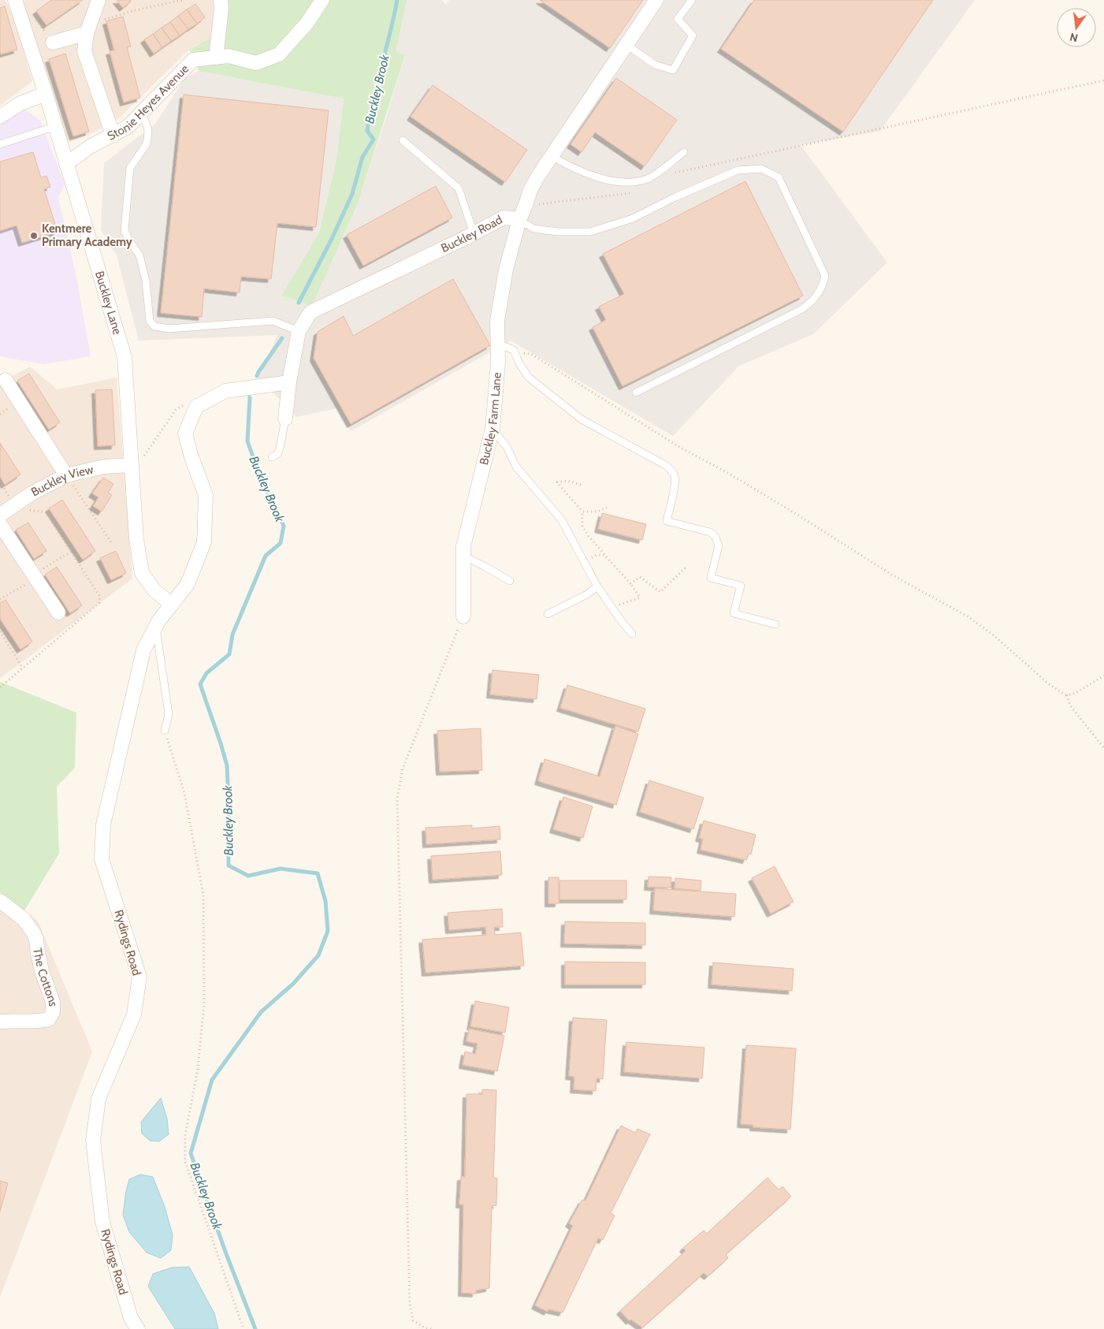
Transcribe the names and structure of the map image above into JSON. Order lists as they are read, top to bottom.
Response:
{
  "streets": {
    "street": [
      "Stonie Heyes Avenue",
      "Buckley Road",
      "Buckley Lane",
      "Buckley Farm Lane",
      "Buckley View",
      "Rydings Road",
      "The Cottons"
    ]
  },
  "crossings": [
    ["Stonie Heyes Avenue", "Buckley Lane"],
    ["Buckley Road", "Buckley Farm Lane"],
    ["Buckley Road", "Rydings Road"],
    ["Buckley Lane", "Buckley View"],
    ["Buckley Lane", "Rydings Road"]
  ],
  "water": ["Buckley Brook"],
  "places": ["Kentmere Primary Academy"],
  "north": "bottom"
}
